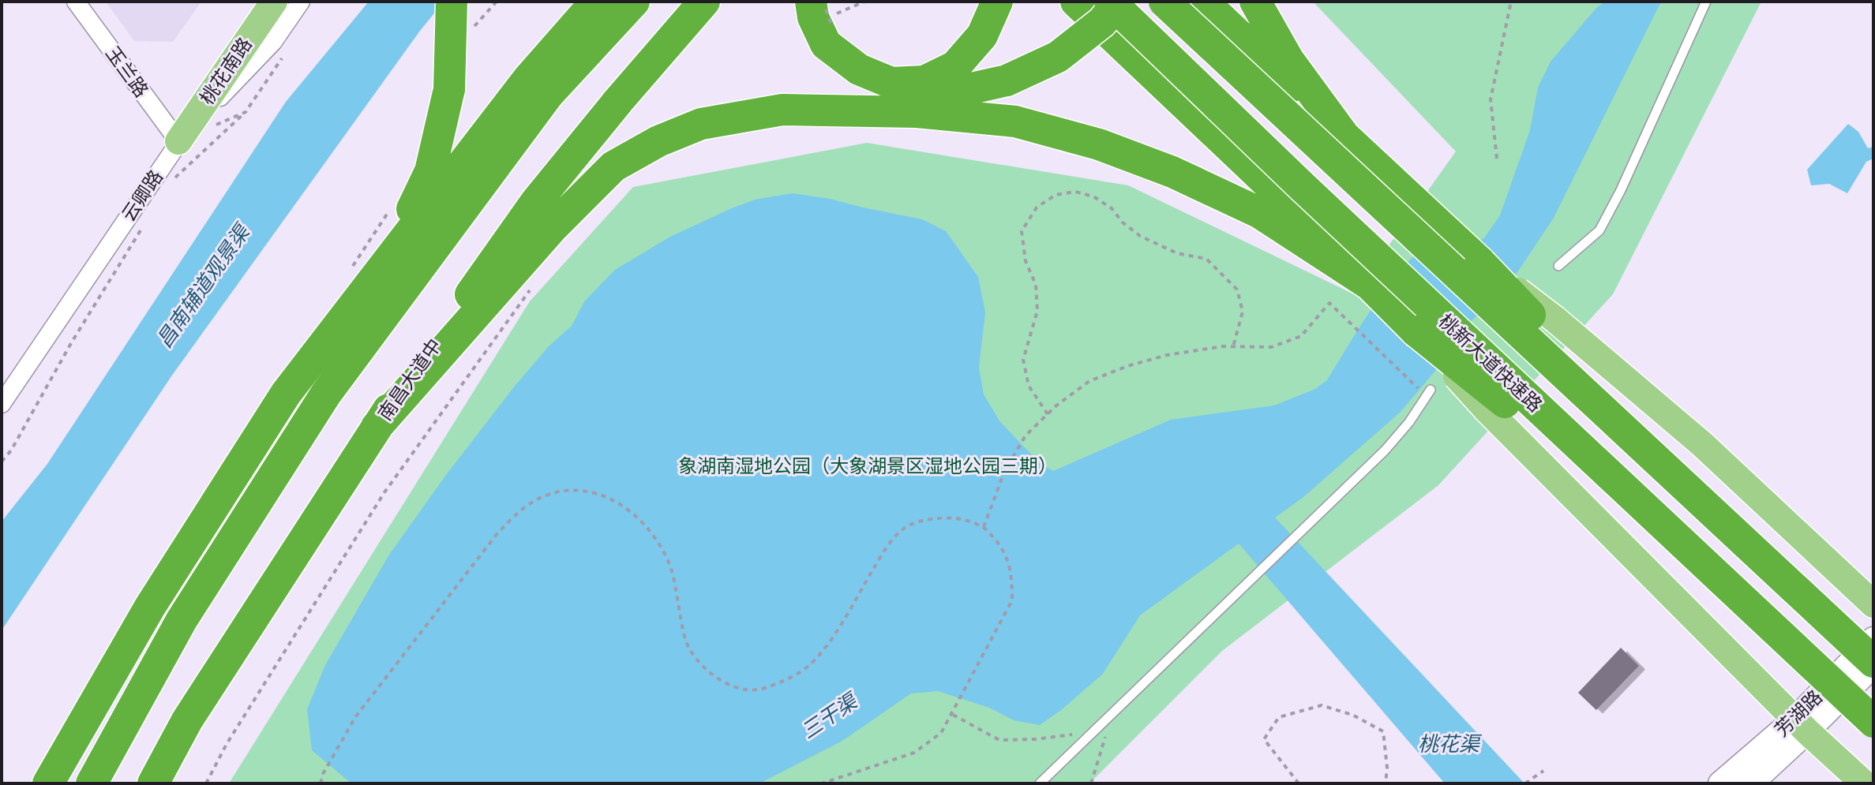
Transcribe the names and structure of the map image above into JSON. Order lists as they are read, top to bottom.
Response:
{
  "streets": {
    "highway": ["桃新大道快速路", "南昌大道中"],
    "main road": ["桃花南路"],
    "street": ["玉兰路", "云卿路", "芳湖路"]
  },
  "crossings": [
    ["桃花南路", "玉兰路"],
    ["桃花南路", "云卿路"],
    ["玉兰路", "云卿路"]
  ],
  "water": ["昌南辅道观景渠", "三干渠", "桃花渠"],
  "parks": ["象湖南湿地公园（大象湖景区湿地公园三期）"]
}
